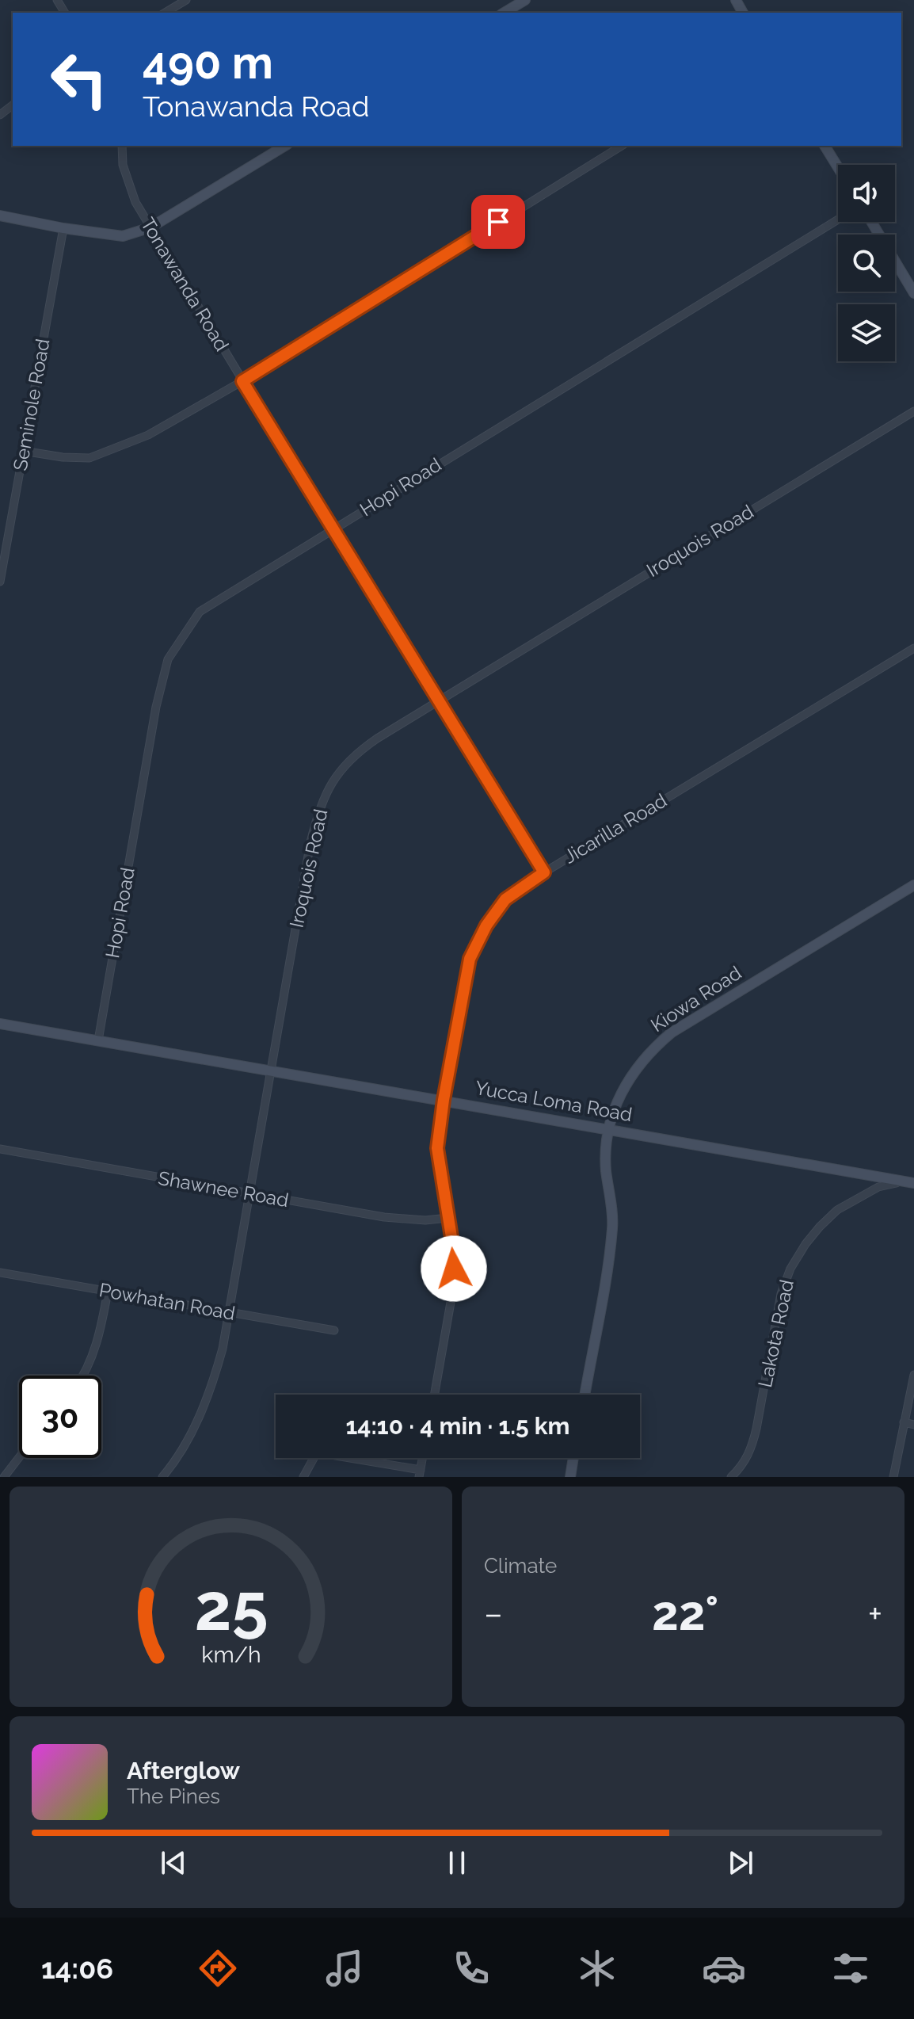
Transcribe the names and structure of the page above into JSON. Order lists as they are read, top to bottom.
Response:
{
  "streets": {
    "street": [
      "Tonawanda Road",
      "Seminole Road",
      "Hopi Road",
      "Iroquois Road",
      "Jicarilla Road",
      "Kiowa Road",
      "Yucca Loma Road",
      "Shawnee Road",
      "Powhatan Road",
      "Lakota Road"
    ]
  },
  "crossings": [
    ["Tonawanda Road", "Hopi Road"],
    ["Tonawanda Road", "Iroquois Road"],
    ["Tonawanda Road", "Jicarilla Road"],
    ["Hopi Road", "Yucca Loma Road"],
    ["Iroquois Road", "Yucca Loma Road"],
    ["Iroquois Road", "Shawnee Road"],
    ["Iroquois Road", "Powhatan Road"],
    ["Jicarilla Road", "Yucca Loma Road"],
    ["Jicarilla Road", "Shawnee Road"],
    ["Kiowa Road", "Yucca Loma Road"],
    ["Yucca Loma Road", "Lakota Road"]
  ],
  "page": {
    "turn": ["490 m", "Tonawanda Road"],
    "limit": "30",
    "trip": "14:10 · 4 min · 1.5 km",
    "tile": "Climate",
    "heat": ["−", "22°", "+"],
    "song": ["Afterglow", "The Pines"],
    "tabs": "14:06",
    "gauge": ["25", "km/h"]
  }
}
